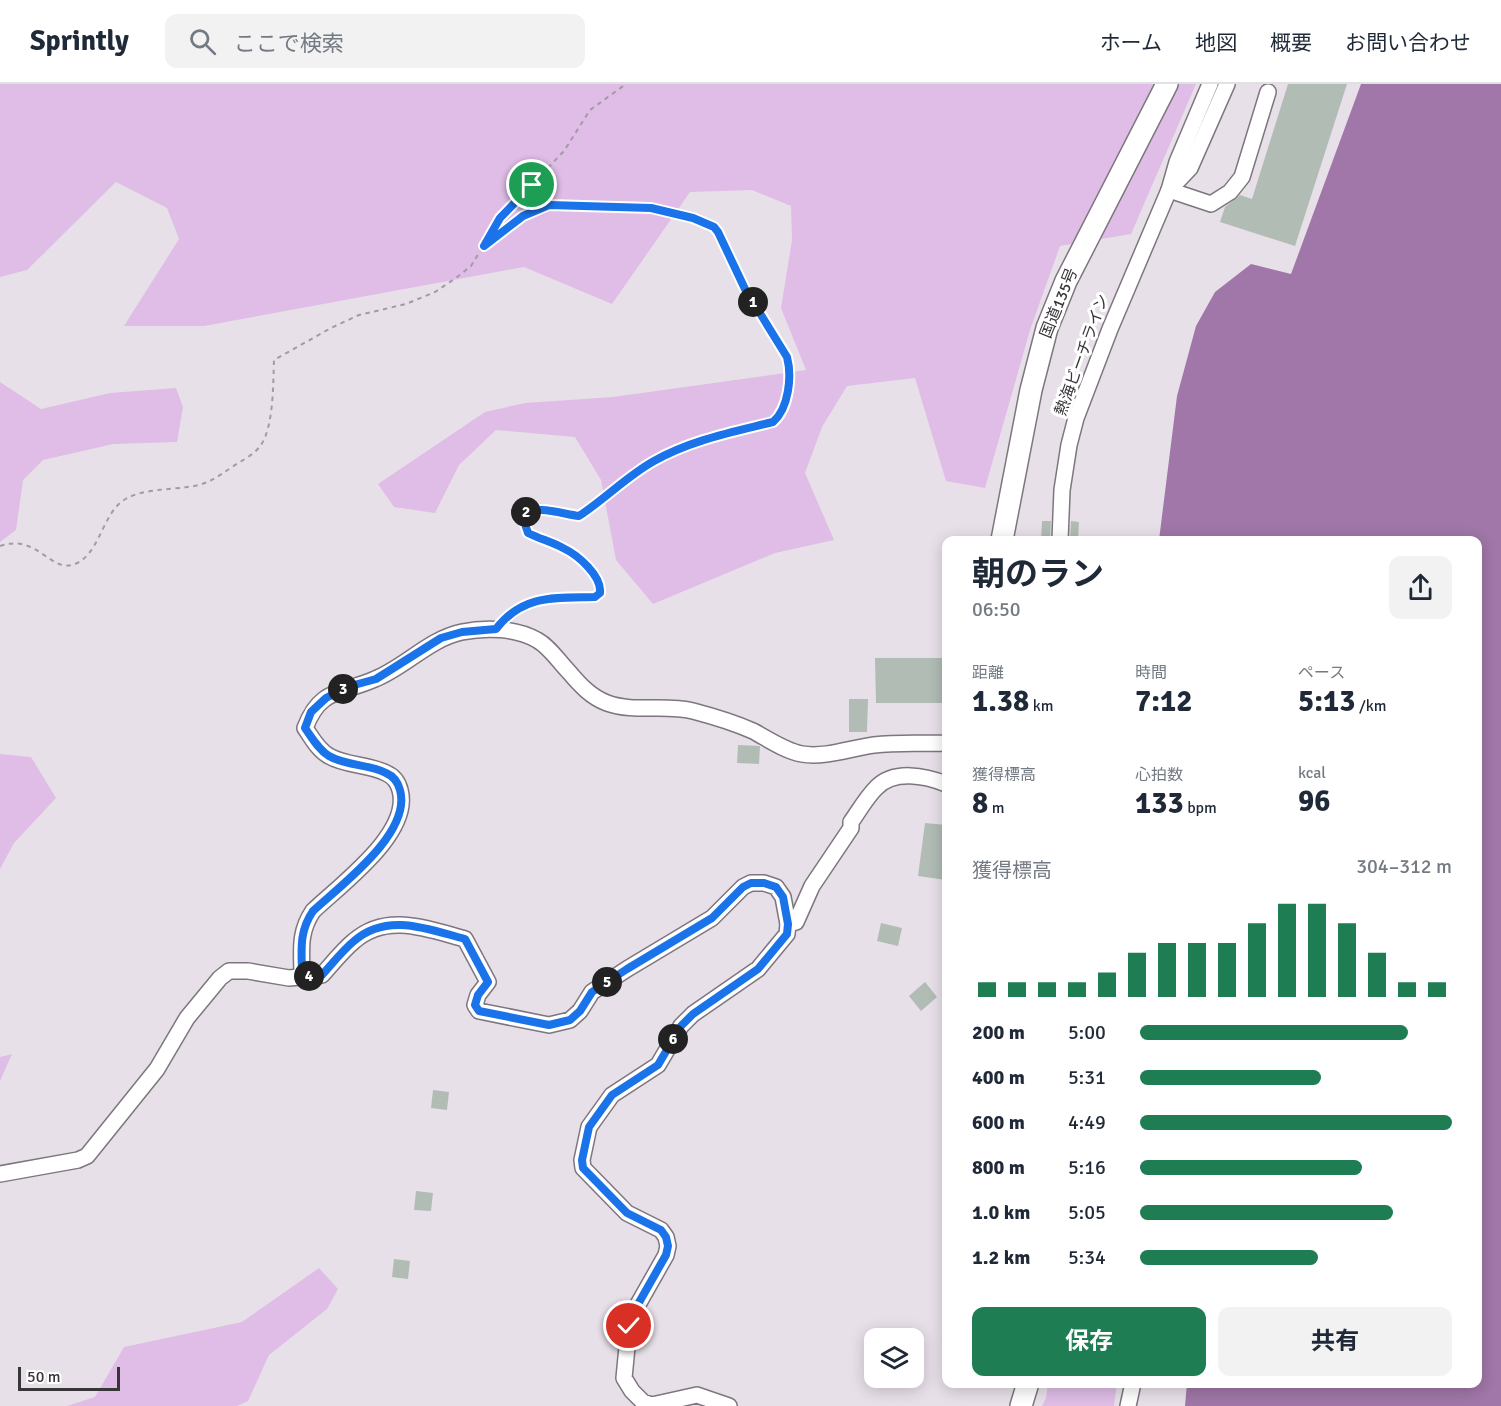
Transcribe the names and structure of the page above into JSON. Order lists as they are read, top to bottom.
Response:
{
  "streets": {
    "highway": ["国道135号"],
    "street": ["熱海ビーチライン"]
  },
  "scale_bar": "50 m",
  "page": {
    "header": "Sprintly",
    "search": "ここで検索",
    "nav": [
      "ホーム",
      "地図",
      "概要",
      "お問い合わせ"
    ],
    "pins": [
      "1",
      "2",
      "3",
      "4",
      "5",
      "6"
    ],
    "heading": ["朝のラン", "06:50"],
    "stats": [
      ["距離", "1.38 km"],
      ["時間", "7:12"],
      ["ペース", "5:13 /km"],
      ["獲得標高", "8 m"],
      ["心拍数", "133 bpm"],
      ["kcal", "96"]
    ],
    "chart": ["獲得標高", "304–312 m"],
    "list": [
      {
        "name": "200 m",
        "note": "5:00"
      },
      {
        "name": "400 m",
        "note": "5:31"
      },
      {
        "name": "600 m",
        "note": "4:49"
      },
      {
        "name": "800 m",
        "note": "5:16"
      },
      {
        "name": "1.0 km",
        "note": "5:05"
      },
      {
        "name": "1.2 km",
        "note": "5:34"
      }
    ],
    "buttons": ["保存", "共有"],
    "scale": "50 m"
  }
}
